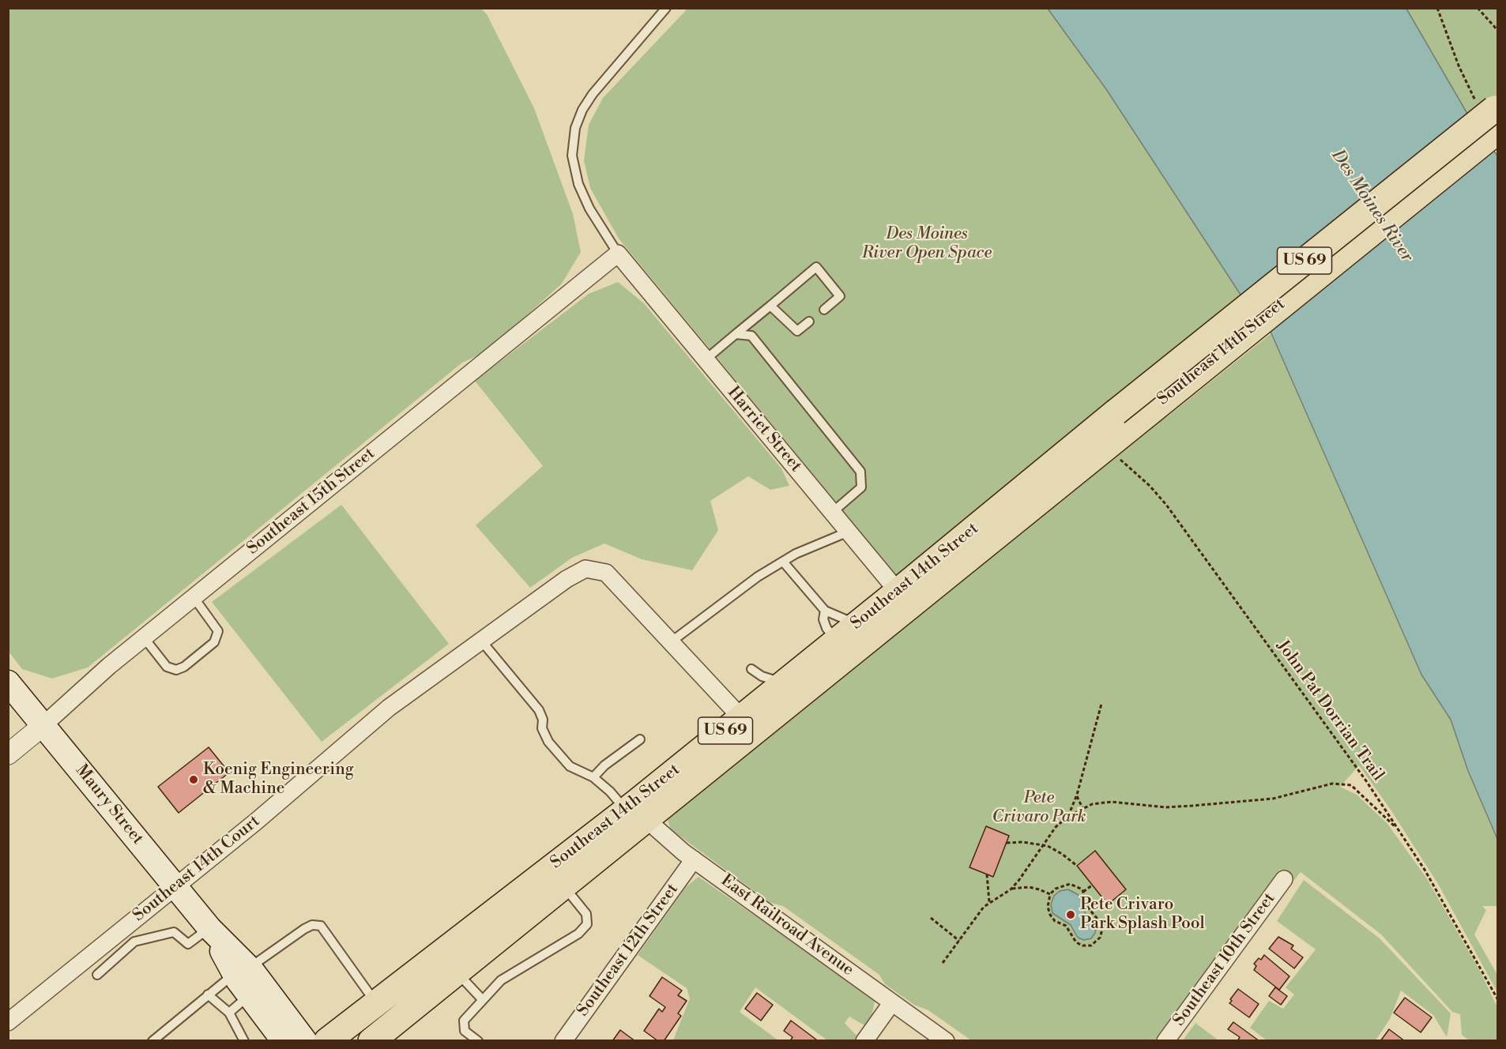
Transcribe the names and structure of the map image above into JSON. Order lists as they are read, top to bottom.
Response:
{
  "streets": {
    "main road": ["US 69", "Southeast 14th Street", "Maury Street"],
    "street": [
      "Harriet Street",
      "Southeast 15th Street",
      "Southeast 14th Court",
      "East Railroad Avenue",
      "Southeast 12th Street",
      "Southeast 10th Street"
    ],
    "path": ["John Pat Dorrian Trail"]
  },
  "crossings": [
    ["Southeast 14th Street", "Harriet Street"],
    ["Southeast 14th Street", "East Railroad Avenue"],
    ["Harriet Street", "Southeast 15th Street"],
    ["Southeast 15th Street", "Maury Street"],
    ["Maury Street", "Southeast 14th Court"],
    ["East Railroad Avenue", "Southeast 12th Street"]
  ],
  "water": ["Des Moines River"],
  "parks": ["Des Moines River Open Space", "Pete Crivaro Park"],
  "places": ["Koenig Engineering & Machine", "Pete Crivaro Park Splash Pool"]
}
